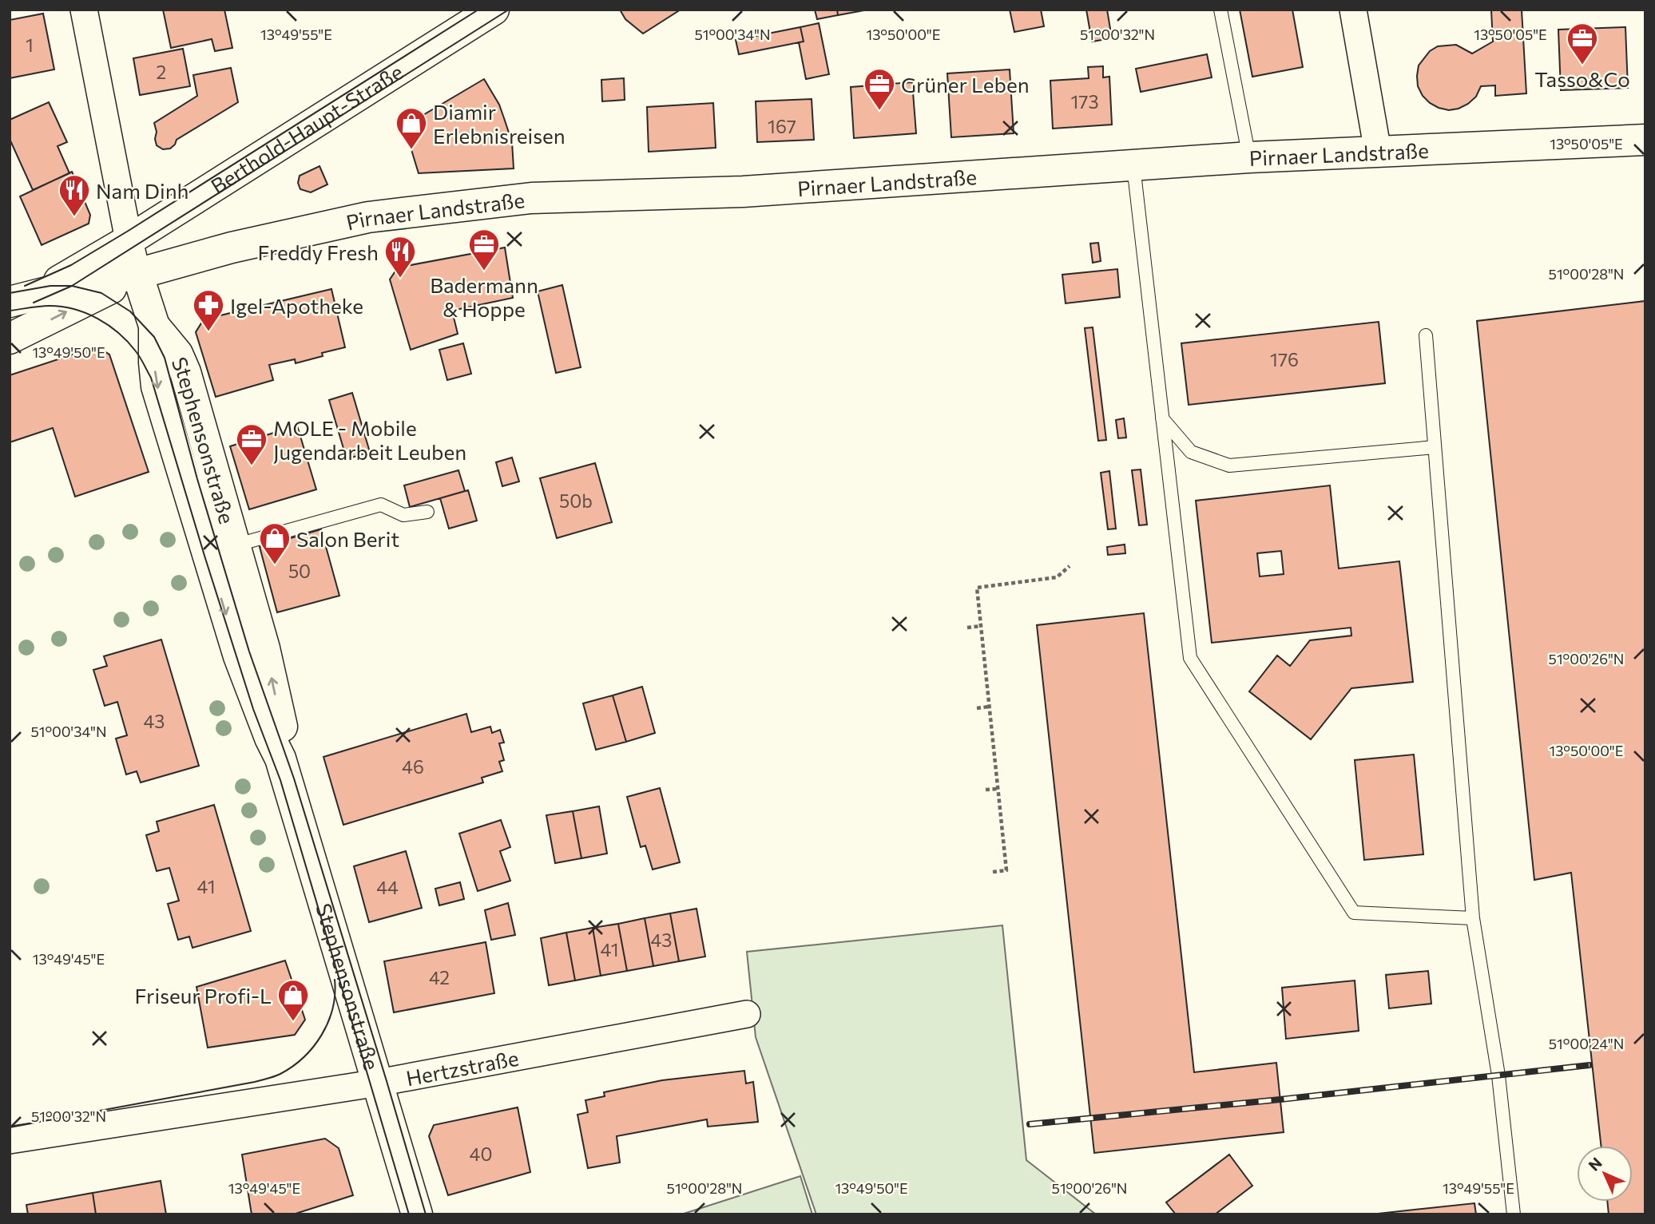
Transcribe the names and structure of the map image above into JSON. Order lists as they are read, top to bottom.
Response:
{
  "streets": {
    "street": [
      "Berthold-Haupt-Straße",
      "Pirnaer Landstraße",
      "Stephensonstraße",
      "Hertzstraße"
    ]
  },
  "crossings": [
    ["Berthold-Haupt-Straße", "Pirnaer Landstraße"],
    ["Pirnaer Landstraße", "Stephensonstraße"],
    ["Stephensonstraße", "Hertzstraße"]
  ],
  "places": {
    "office": [
      "Tasso&Co",
      "Grüner Leben",
      "Badermann & Hoppe",
      "MOLE - Mobile Jugendarbeit Leuben"
    ],
    "shop": ["Diamir Erlebnisreisen", "Salon Berit", "Friseur Profi-L"],
    "restaurant": ["Nam Dinh", "Freddy Fresh"],
    "pharmacy": ["Igel-Apotheke"]
  },
  "house_numbers": [
    "1",
    "2",
    "173",
    "167",
    "176",
    "50b",
    "50",
    "43",
    "46",
    "41",
    "44",
    "43",
    "41",
    "42",
    "40"
  ],
  "north": "top left",
  "coordinates": [
    "13°50'00\"E",
    "13°49'55\"E",
    "51°00'34\"N",
    "51°00'32\"N",
    "13°50'05\"E",
    "51°00'28\"N",
    "13°49'50\"E",
    "51°00'26\"N",
    "13°49'45\"E",
    "51°00'24\"N"
  ]
}
